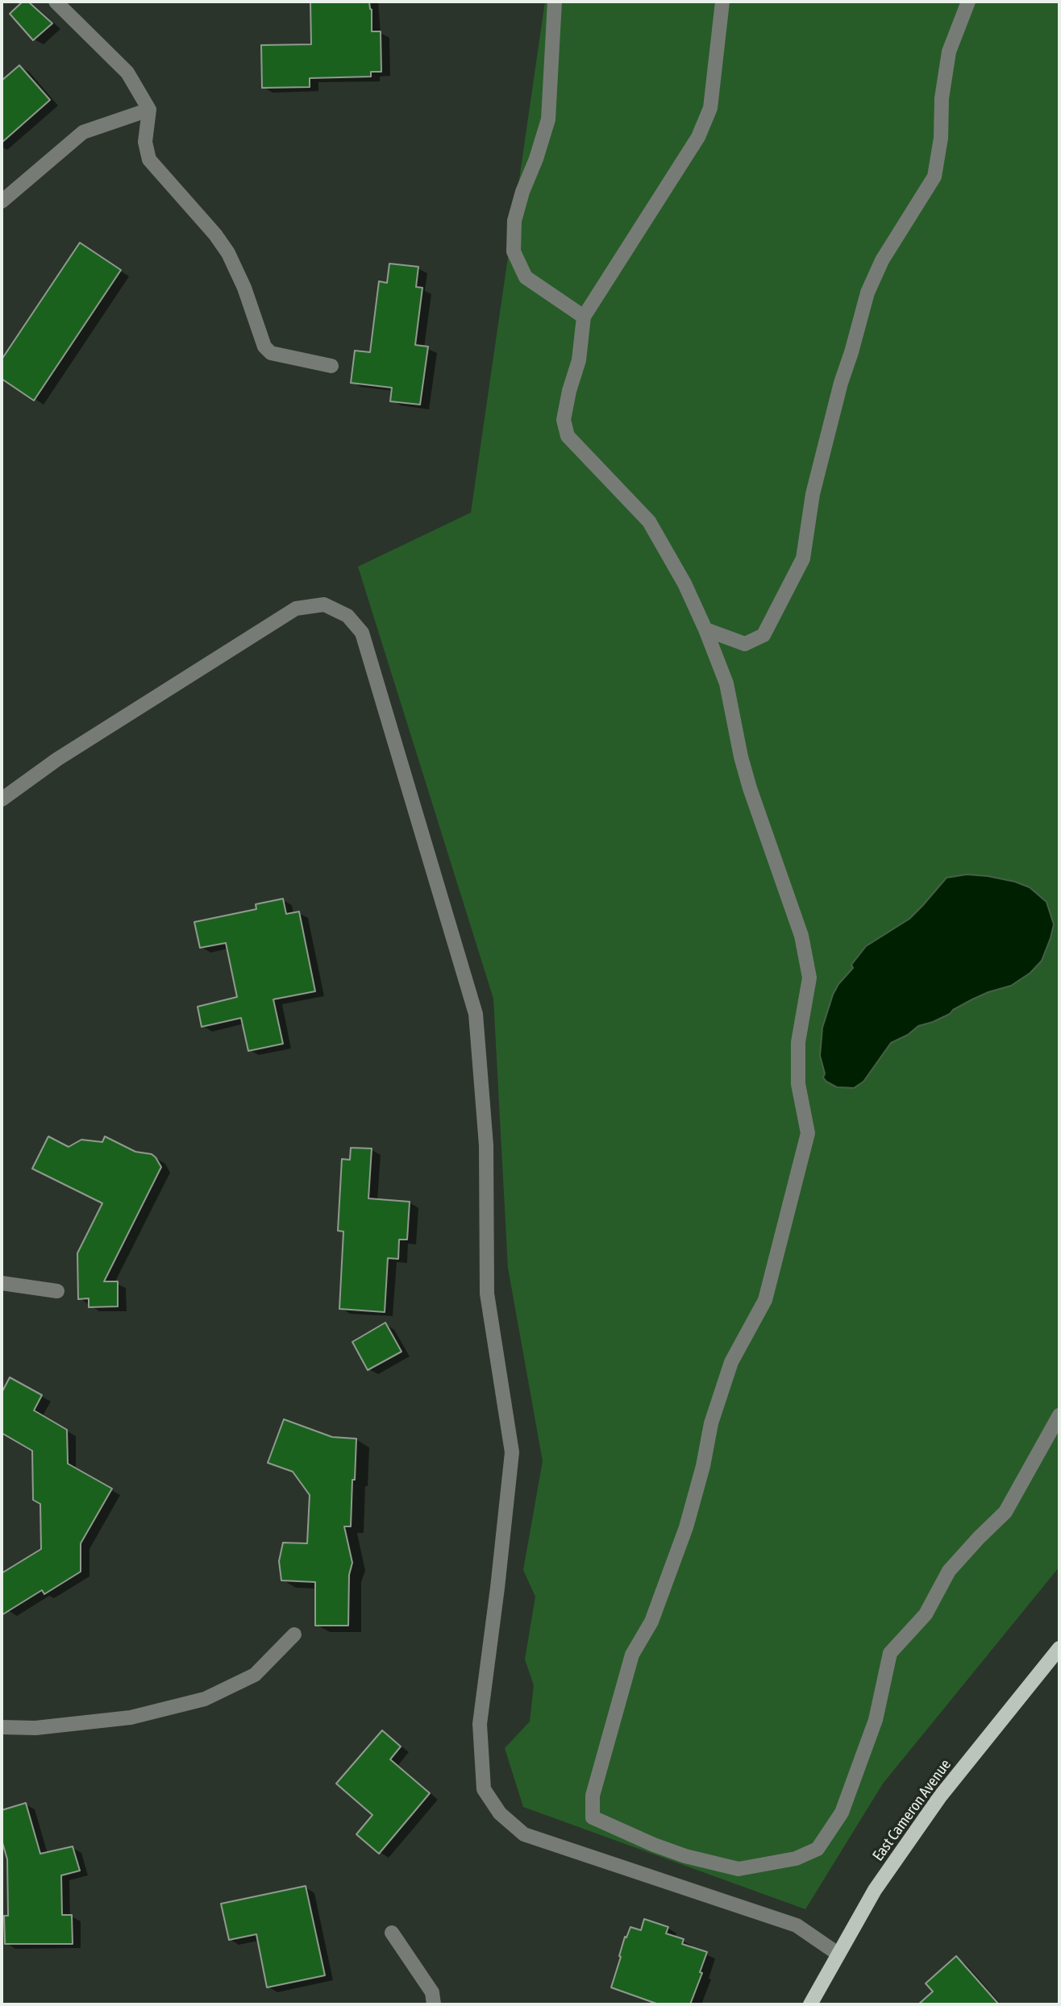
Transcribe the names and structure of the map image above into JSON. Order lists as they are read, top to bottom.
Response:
{
  "streets": {
    "main road": ["East Cameron Avenue"]
  }
}
